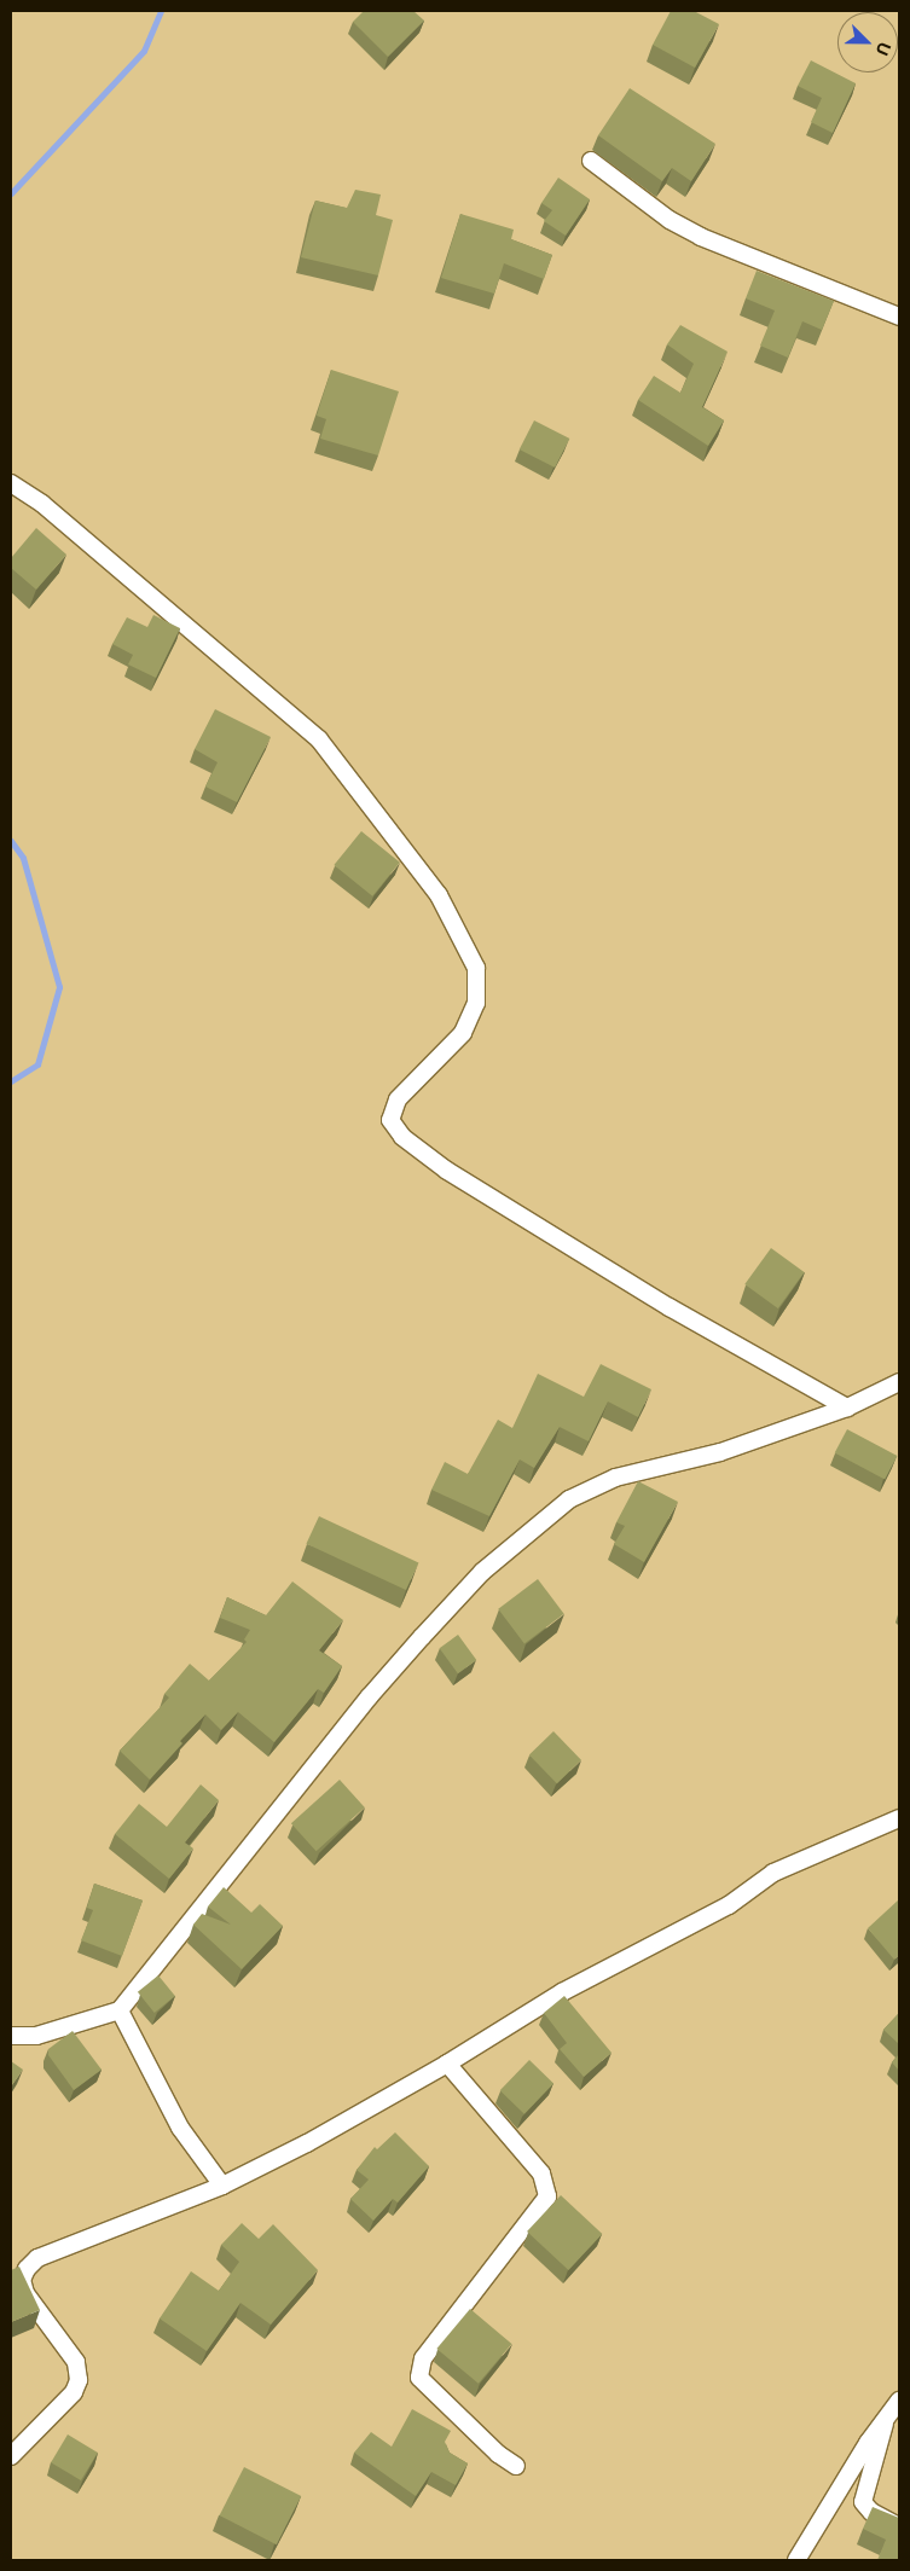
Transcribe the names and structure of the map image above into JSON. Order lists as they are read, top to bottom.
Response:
{
  "north": "bottom right"
}
